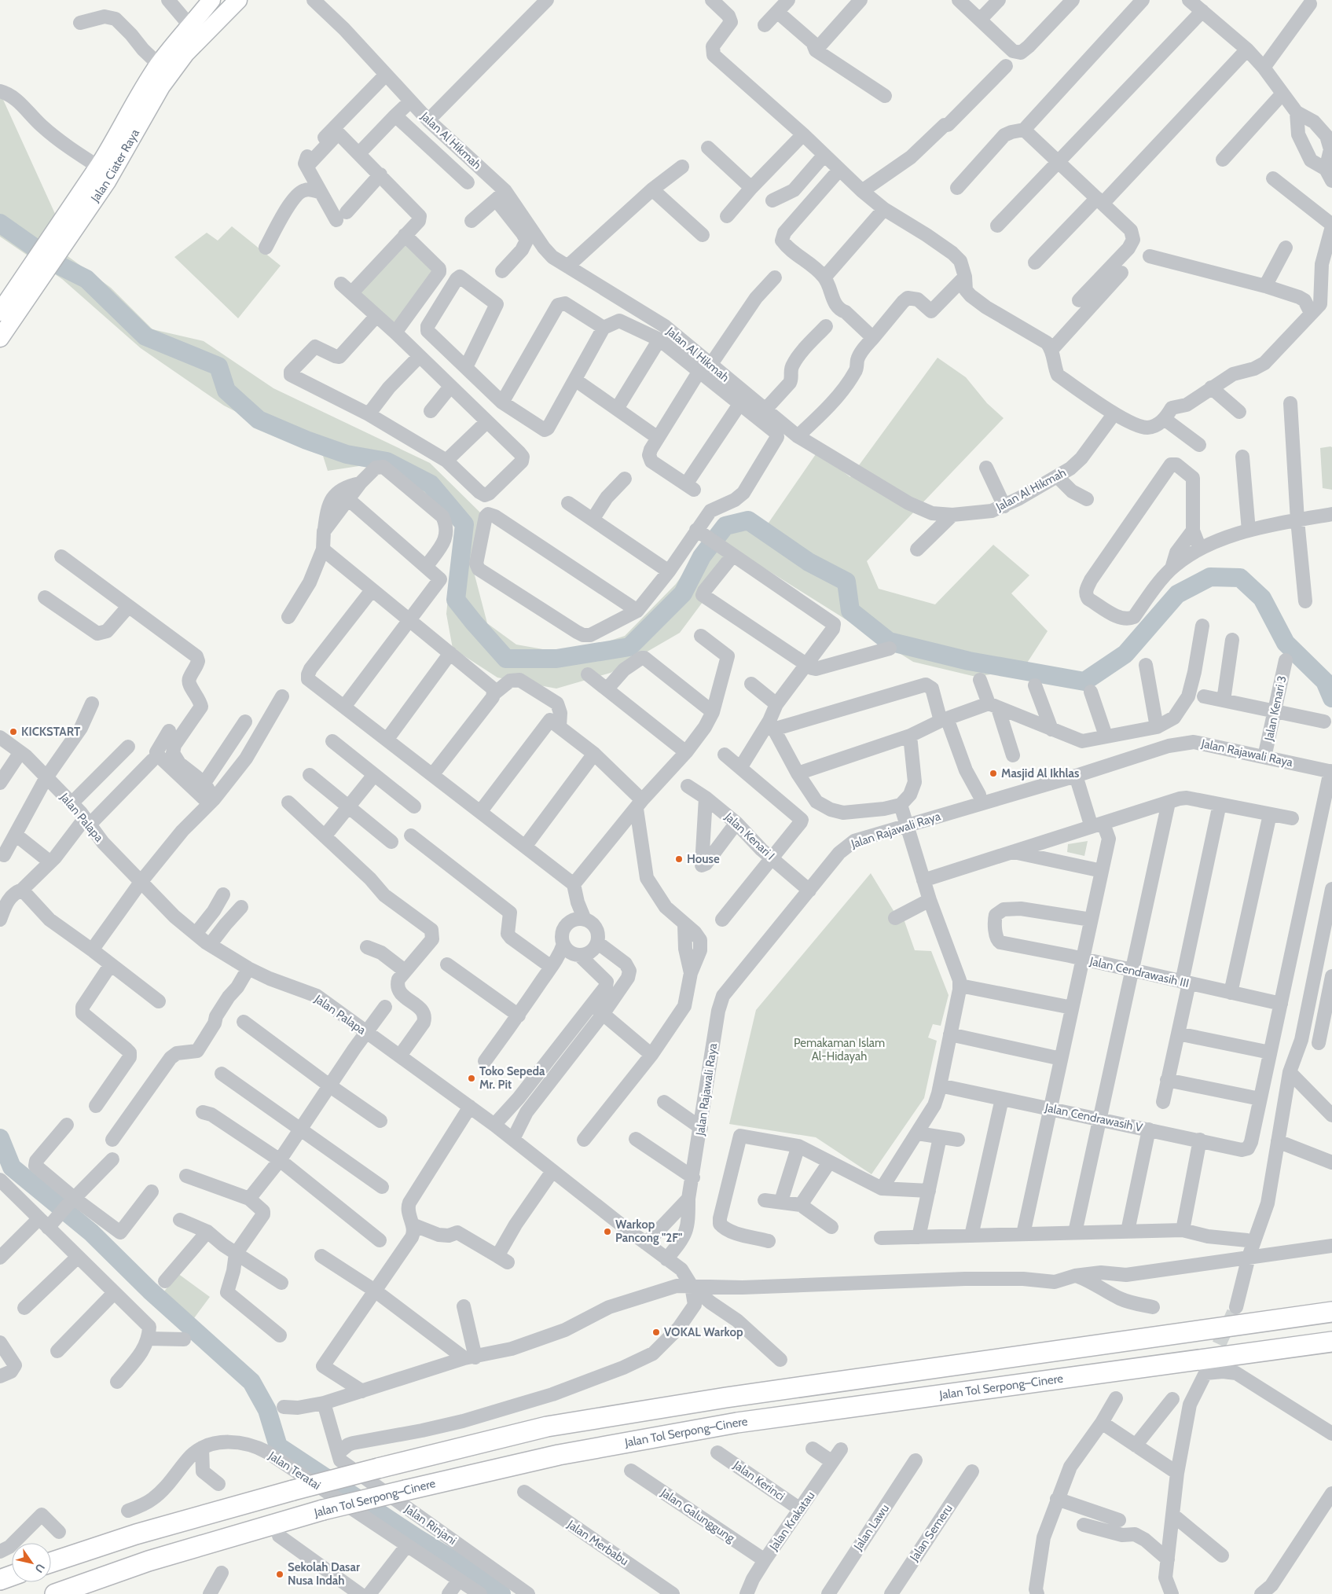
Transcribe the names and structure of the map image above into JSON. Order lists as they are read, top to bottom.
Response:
{
  "streets": {
    "highway": ["Jalan Tol Serpong–Cinere"],
    "main road": ["Jalan Ciater Raya"],
    "street": [
      "Jalan Al Hikmah",
      "Jalan Kenari 3",
      "Jalan Rajawali Raya",
      "Jalan Palapa",
      "Jalan Kenari I",
      "Jalan Cendrawasih III",
      "Jalan Cendrawasih V",
      "Jalan Teratai",
      "Jalan Kerinci",
      "Jalan Galunggung",
      "Jalan Krakatau",
      "Jalan Rinjani",
      "Jalan Lawu",
      "Jalan Semeru",
      "Jalan Merbabu"
    ]
  },
  "crossings": [
    ["Jalan Kenari 3", "Jalan Rajawali Raya"],
    ["Jalan Rajawali Raya", "Jalan Palapa"],
    ["Jalan Rajawali Raya", "Jalan Kenari I"],
    ["Jalan Kerinci", "Jalan Krakatau"],
    ["Jalan Galunggung", "Jalan Krakatau"]
  ],
  "parks": ["Pemakaman Islam Al-Hidayah"],
  "places": [
    "KICKSTART",
    "Masjid Al Ikhlas",
    "House",
    "Toko Sepeda Mr. Pit",
    "Warkop Pancong \"2F\"",
    "VOKAL Warkop",
    "Sekolah Dasar Nusa Indah"
  ],
  "north": "bottom right"
}
